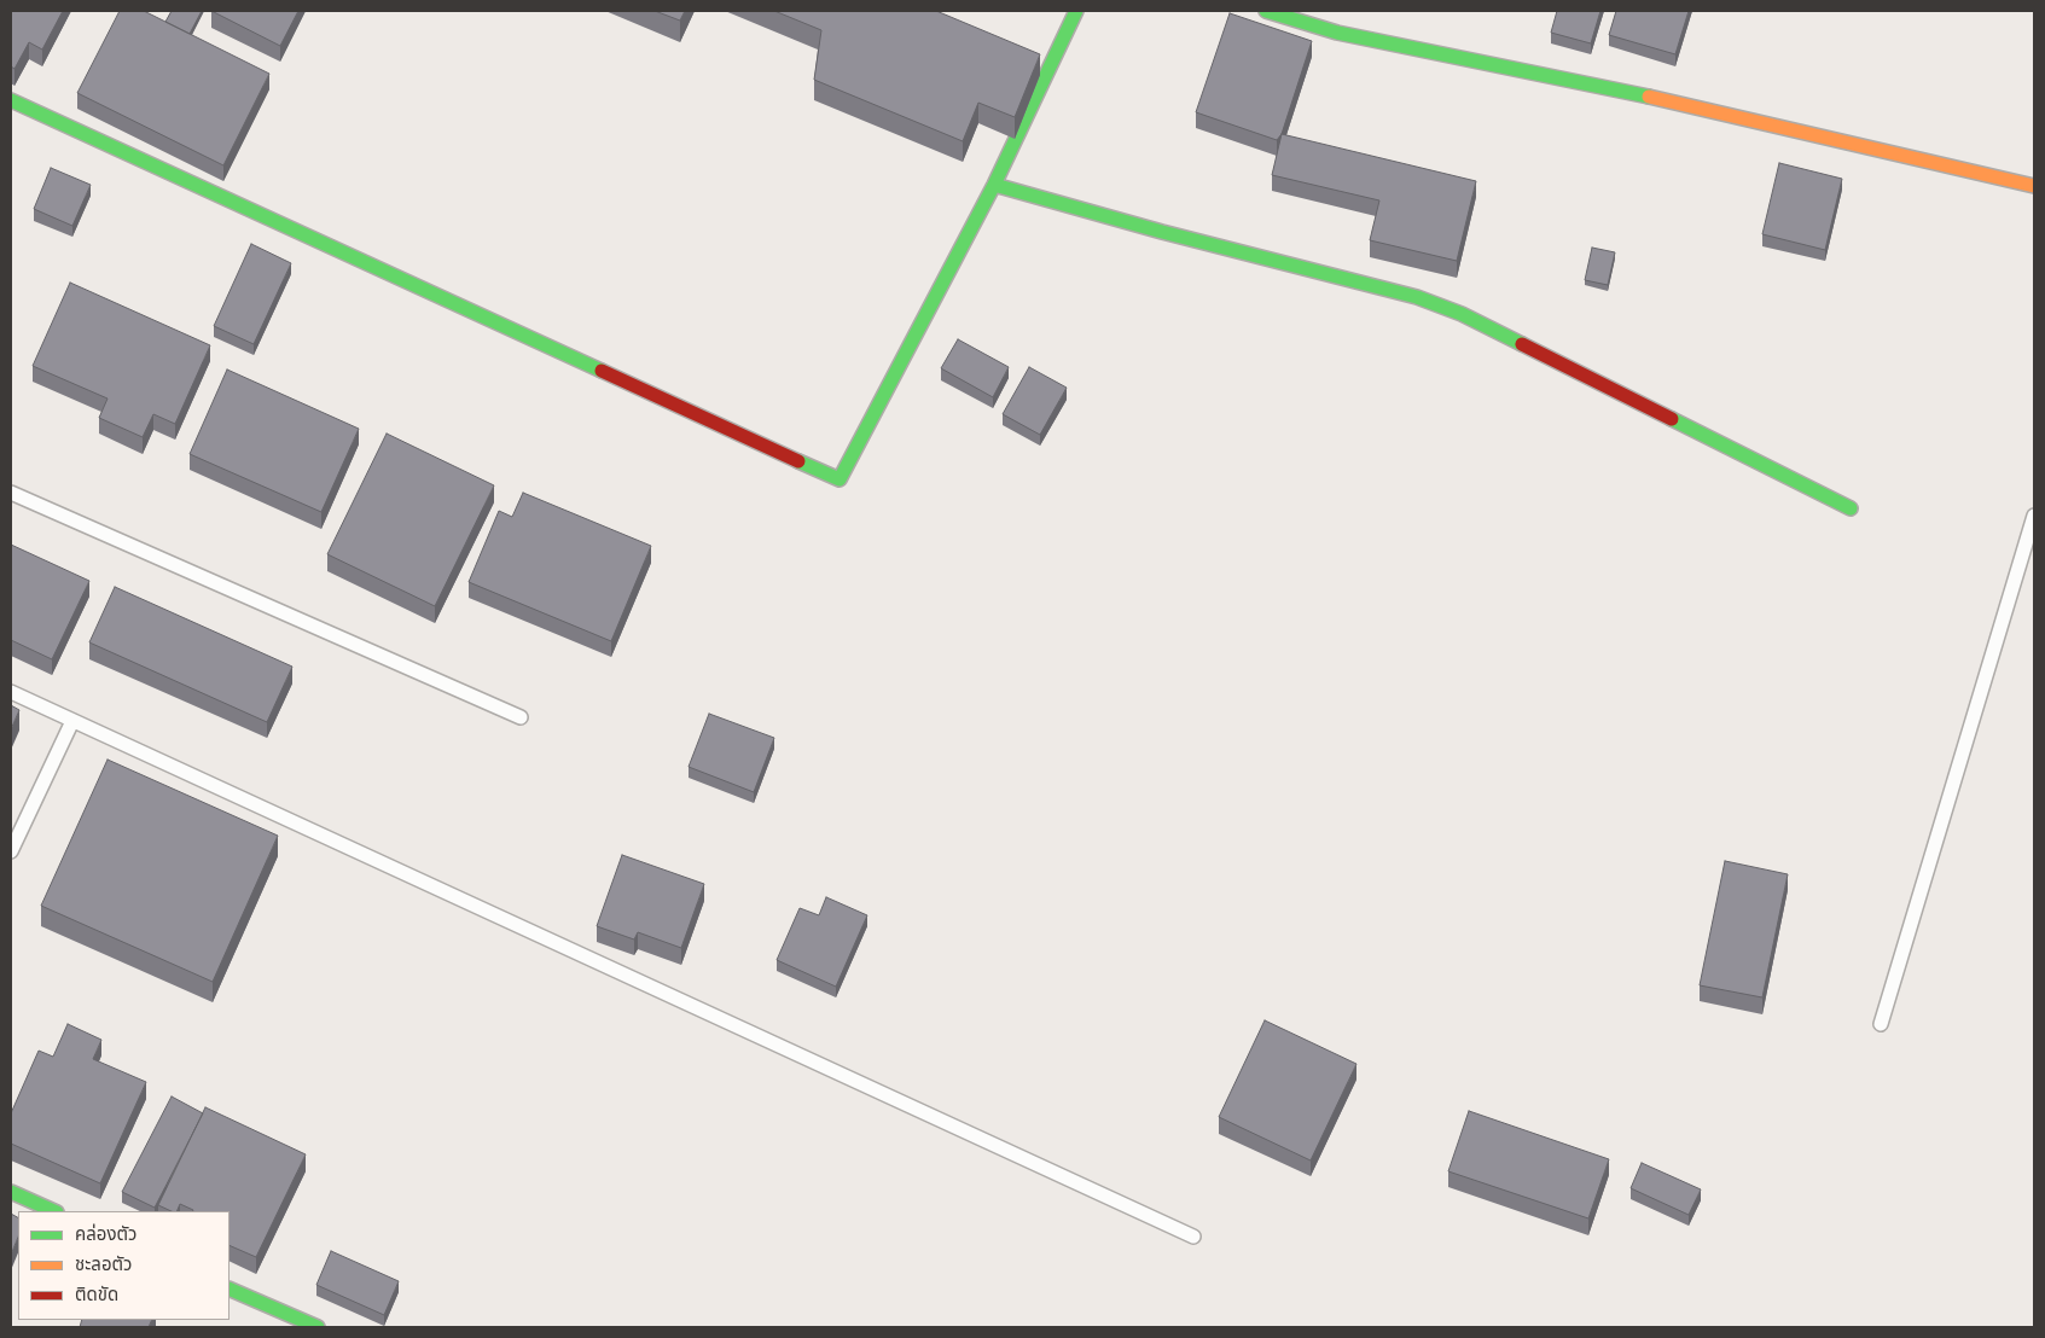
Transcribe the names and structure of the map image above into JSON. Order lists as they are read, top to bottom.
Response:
{
  "legend": ["คล่องตัว", "ชะลอตัว", "ติดขัด"]
}
